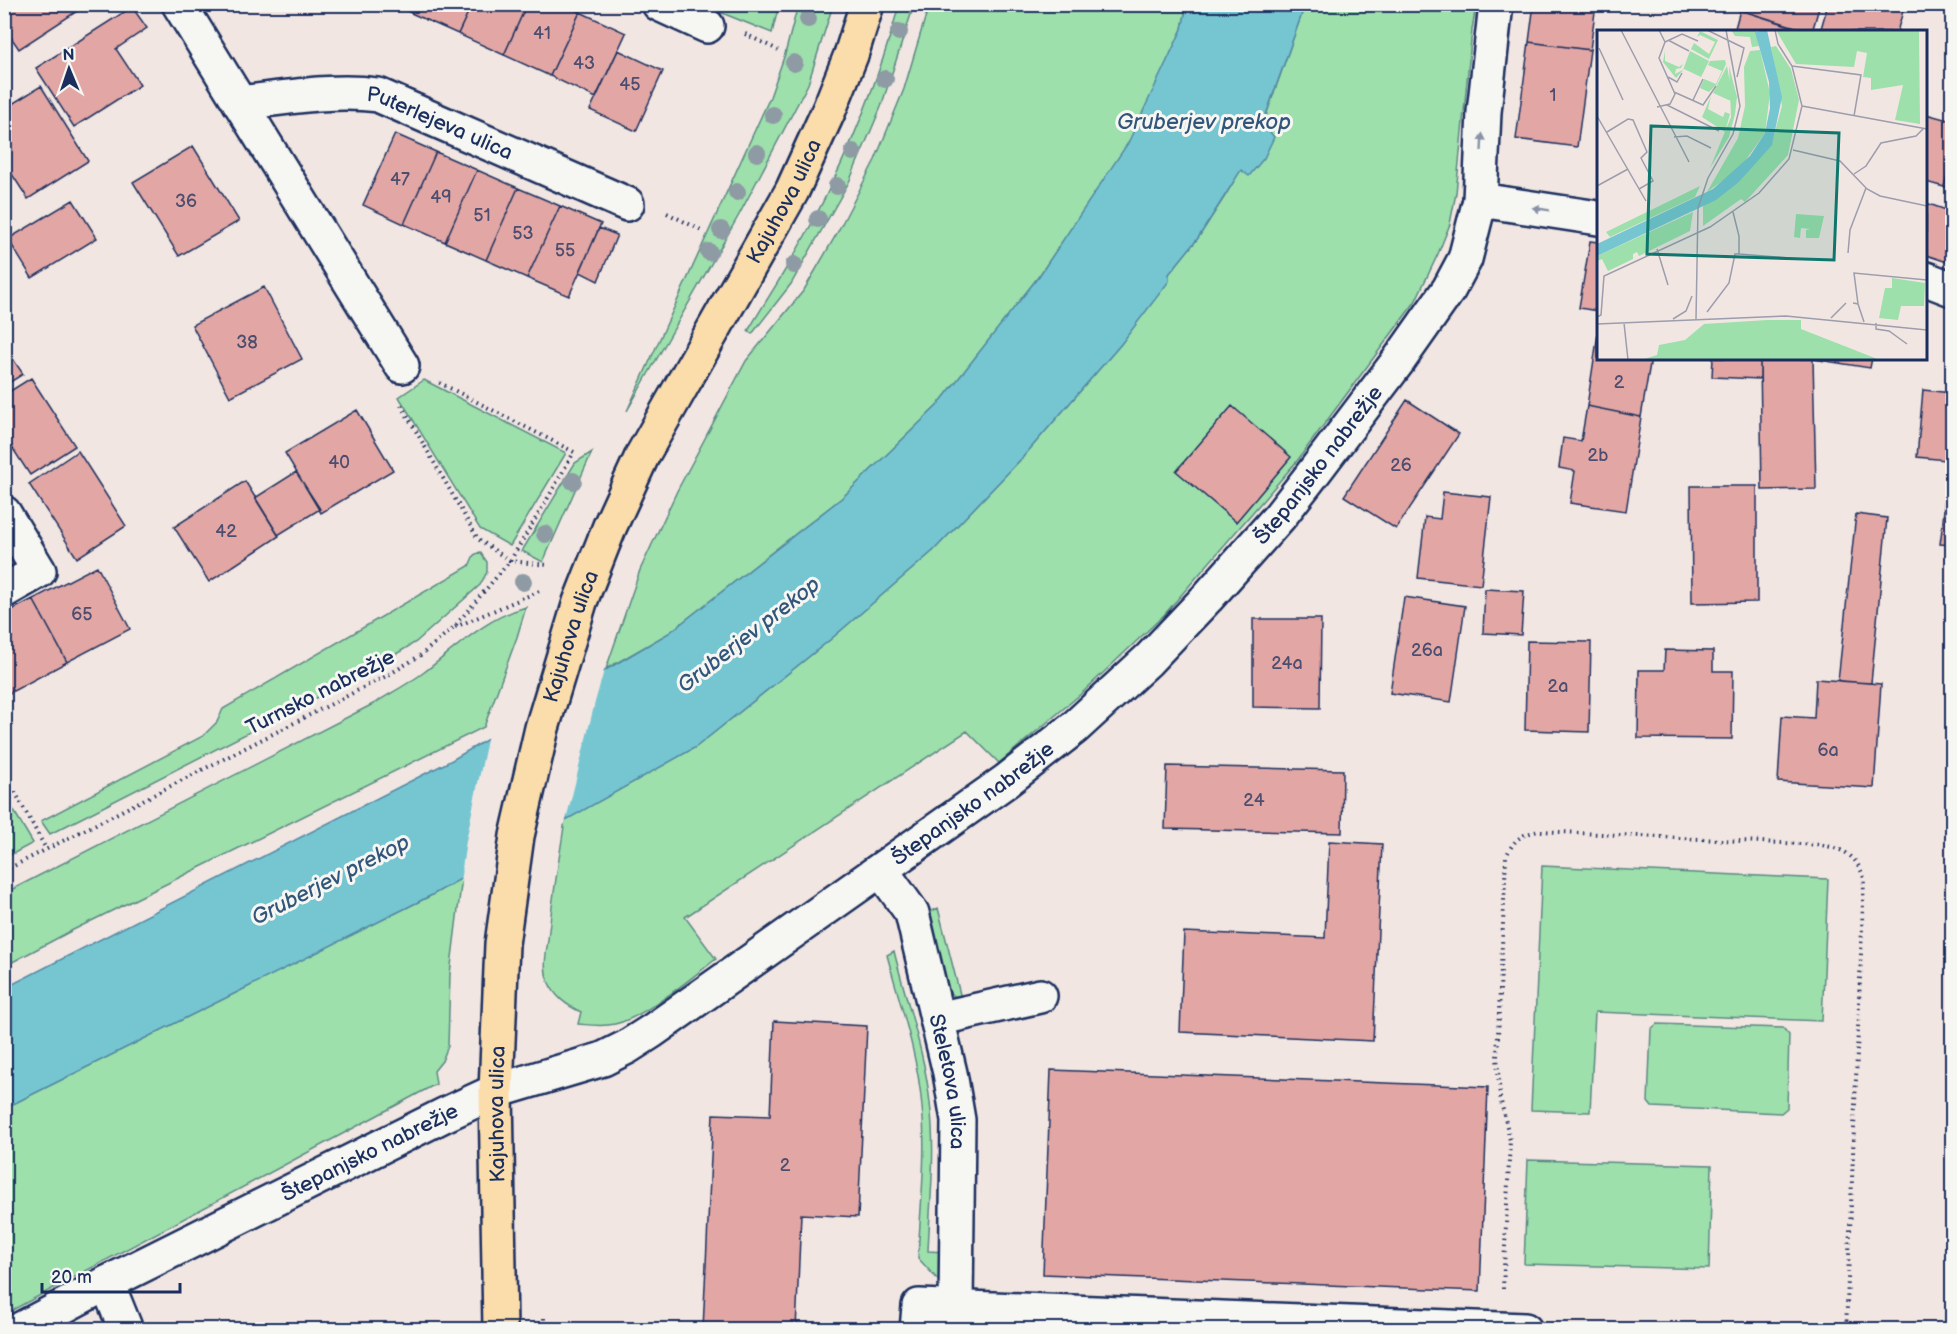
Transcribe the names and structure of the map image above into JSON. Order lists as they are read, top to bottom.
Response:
{
  "streets": {
    "main road": ["Kajuhova ulica"],
    "street": ["Puterlejeva ulica", "Štepanjsko nabrežje", "Steletova ulica"],
    "path": ["Turnsko nabrežje"]
  },
  "crossings": [
    ["Kajuhova ulica", "Štepanjsko nabrežje"],
    ["Štepanjsko nabrežje", "Steletova ulica"]
  ],
  "water": ["Gruberjev prekop"],
  "house_numbers": [
    "41",
    "43",
    "45",
    "1",
    "47",
    "49",
    "36",
    "51",
    "53",
    "55",
    "38",
    "2",
    "2b",
    "40",
    "26",
    "42",
    "65",
    "26a",
    "24a",
    "2a",
    "6a",
    "24",
    "2"
  ],
  "scale_bar": "20 m",
  "north": "top"
}
